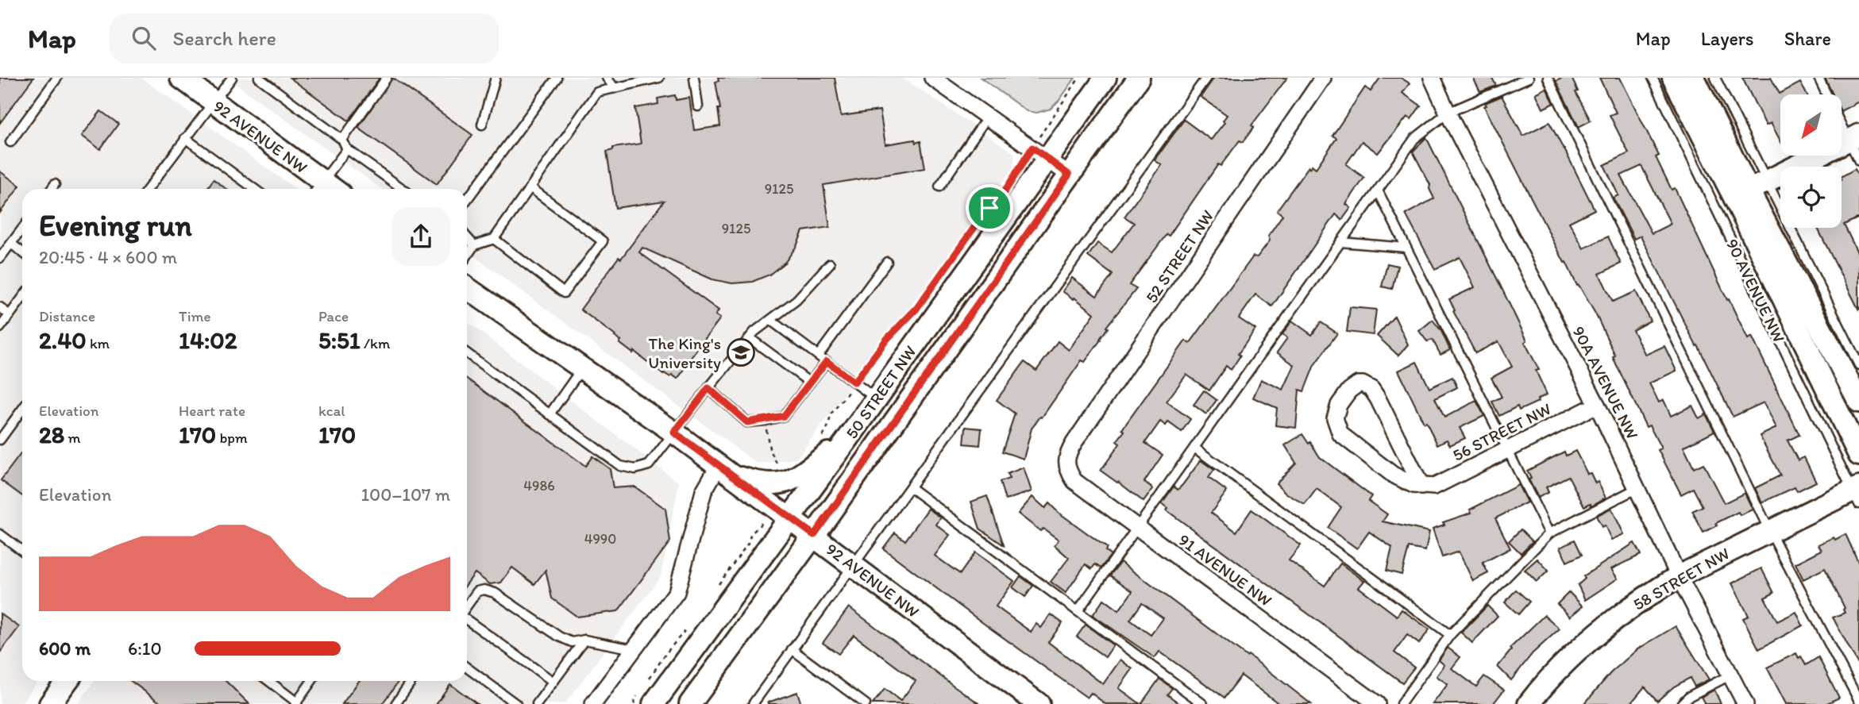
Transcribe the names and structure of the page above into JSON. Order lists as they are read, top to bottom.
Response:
{
  "streets": {
    "main road": [
      "92 AVENUE NW",
      "90 AVENUE NW",
      "50 STREET NW",
      "58 STREET NW"
    ],
    "street": [
      "52 STREET NW",
      "90A AVENUE NW",
      "56 STREET NW",
      "91 AVENUE NW"
    ]
  },
  "crossings": [
    ["92 AVENUE NW", "50 STREET NW"],
    ["52 STREET NW", "91 AVENUE NW"],
    ["90 AVENUE NW", "58 STREET NW"],
    ["90A AVENUE NW", "56 STREET NW"],
    ["90A AVENUE NW", "58 STREET NW"]
  ],
  "places": {
    "school or university": ["The King's University"]
  },
  "house_numbers": [
    "9125",
    "9125",
    "4986",
    "4990"
  ],
  "north": "bottom left",
  "page": {
    "header": "Map",
    "search": "Search here",
    "nav": ["Map", "Layers", "Share"],
    "heading": ["Evening run", "20:45 · 4 × 600 m"],
    "stats": [
      ["Distance", "2.40 km"],
      ["Time", "14:02"],
      ["Pace", "5:51 /km"],
      ["Elevation", "28 m"],
      ["Heart rate", "170 bpm"],
      ["kcal", "170"]
    ],
    "chart": ["Elevation", "100–107 m"],
    "list": [
      {
        "name": "600 m",
        "note": "6:10"
      }
    ]
  }
}
